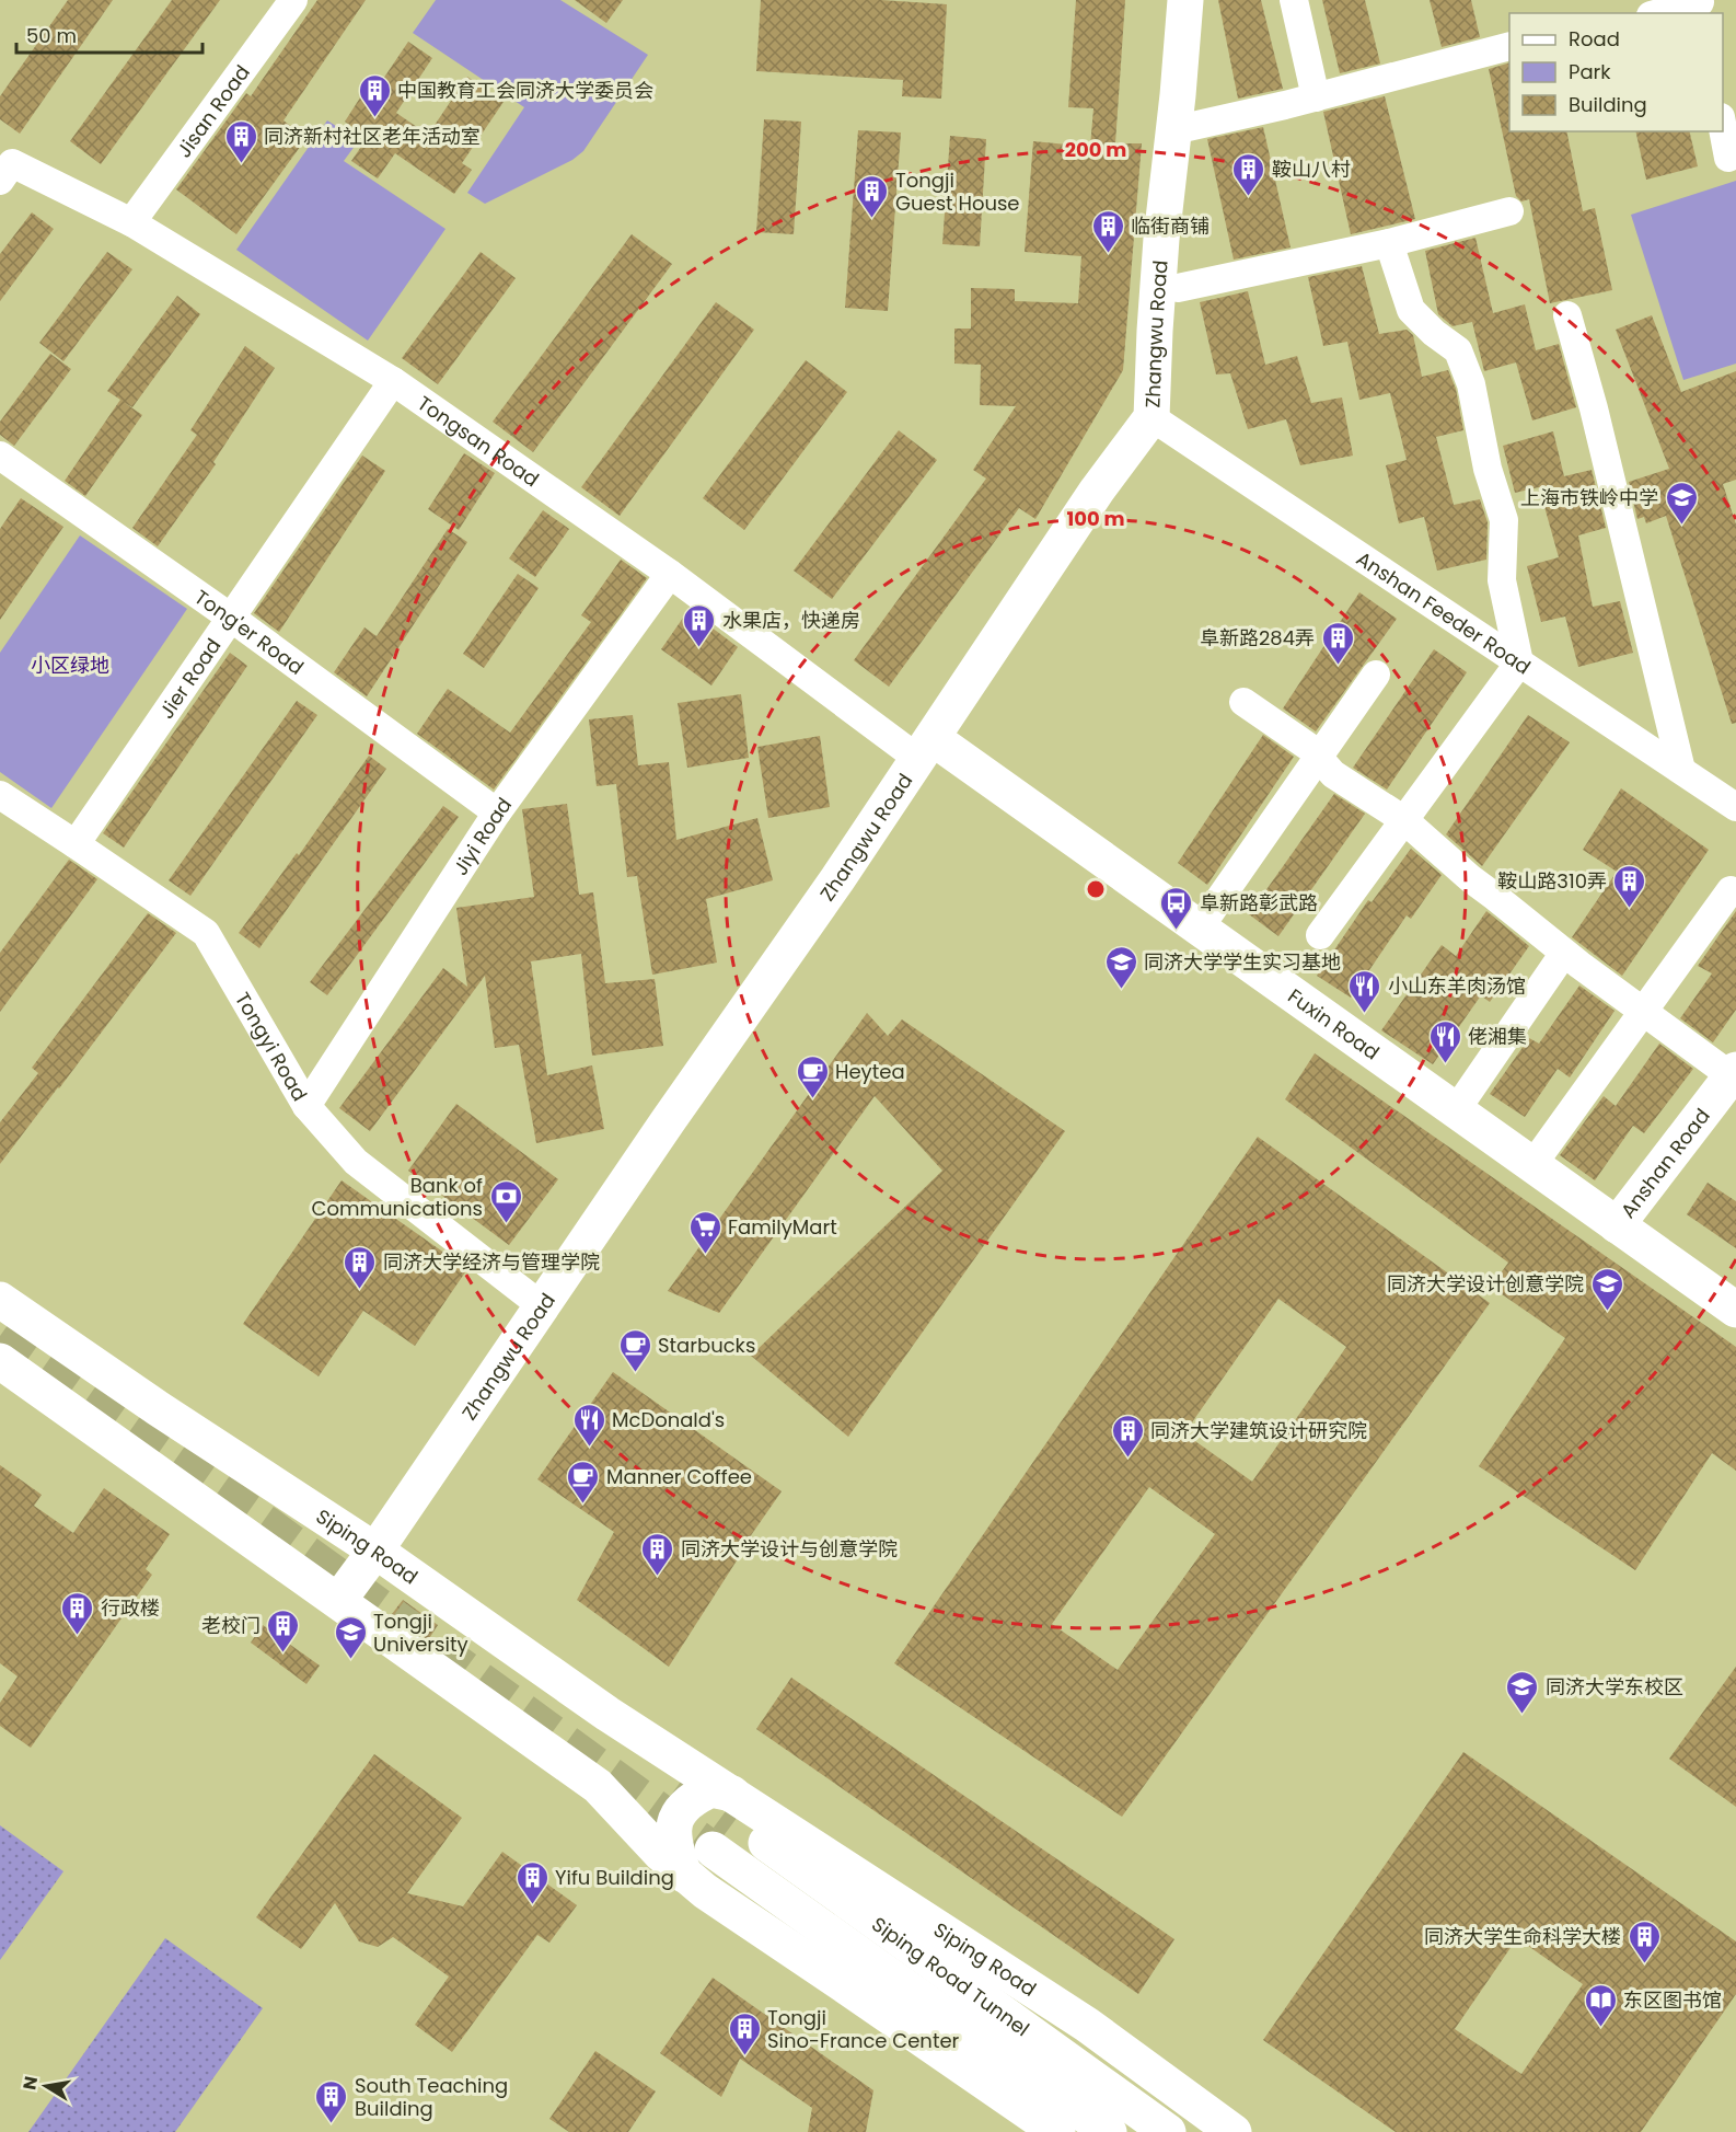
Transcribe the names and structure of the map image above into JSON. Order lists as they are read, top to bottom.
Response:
{
  "streets": {
    "main road": [
      "Zhangwu Road",
      "Fuxin Road",
      "Anshan Road",
      "Siping Road",
      "Siping Road Tunnel"
    ],
    "street": [
      "Jisan Road",
      "Tongsan Road",
      "Anshan Feeder Road",
      "Tong'er Road",
      "Jier Road",
      "Jiyi Road",
      "Tongyi Road"
    ]
  },
  "crossings": [
    ["Jisan Road", "Tongsan Road"],
    ["Zhangwu Road", "Tongsan Road"],
    ["Zhangwu Road", "Anshan Feeder Road"],
    ["Zhangwu Road", "Fuxin Road"],
    ["Zhangwu Road", "Tongyi Road"],
    ["Zhangwu Road", "Siping Road"],
    ["Tongsan Road", "Jier Road"],
    ["Tongsan Road", "Jiyi Road"],
    ["Tongsan Road", "Fuxin Road"],
    ["Tong'er Road", "Jier Road"],
    ["Tong'er Road", "Jiyi Road"],
    ["Jier Road", "Tongyi Road"],
    ["Jiyi Road", "Tongyi Road"],
    ["Fuxin Road", "Anshan Road"],
    ["Siping Road", "Siping Road Tunnel"]
  ],
  "parks": ["小区绿地"],
  "places": {
    "building": [
      "中国教育工会同济大学委员会",
      "同济新村社区老年活动室",
      "鞍山八村",
      "Tongji Guest House",
      "临街商铺",
      "水果店，快递房",
      "阜新路284弄",
      "鞍山路310弄",
      "同济大学经济与管理学院",
      "同济大学建筑设计研究院",
      "同济大学设计与创意学院",
      "行政楼",
      "老校门",
      "Yifu Building",
      "同济大学生命科学大楼",
      "Tongji Sino-France Center",
      "South Teaching Building"
    ],
    "school or university": [
      "上海市铁岭中学",
      "同济大学学生实习基地",
      "同济大学设计创意学院",
      "Tongji University",
      "同济大学东校区"
    ],
    "bus stop": ["阜新路彰武路"],
    "restaurant": ["小山东羊肉汤馆", "佬湘集", "McDonald's"],
    "cafe": ["Heytea", "Starbucks", "Manner Coffee"],
    "bank": ["Bank of Communications"],
    "supermarket": ["FamilyMart"],
    "library": ["东区图书馆"]
  },
  "legend": ["Road", "Park", "Building"],
  "scale_bar": "50 m",
  "north": "left",
  "rings": ["200 m", "100 m"]
}
